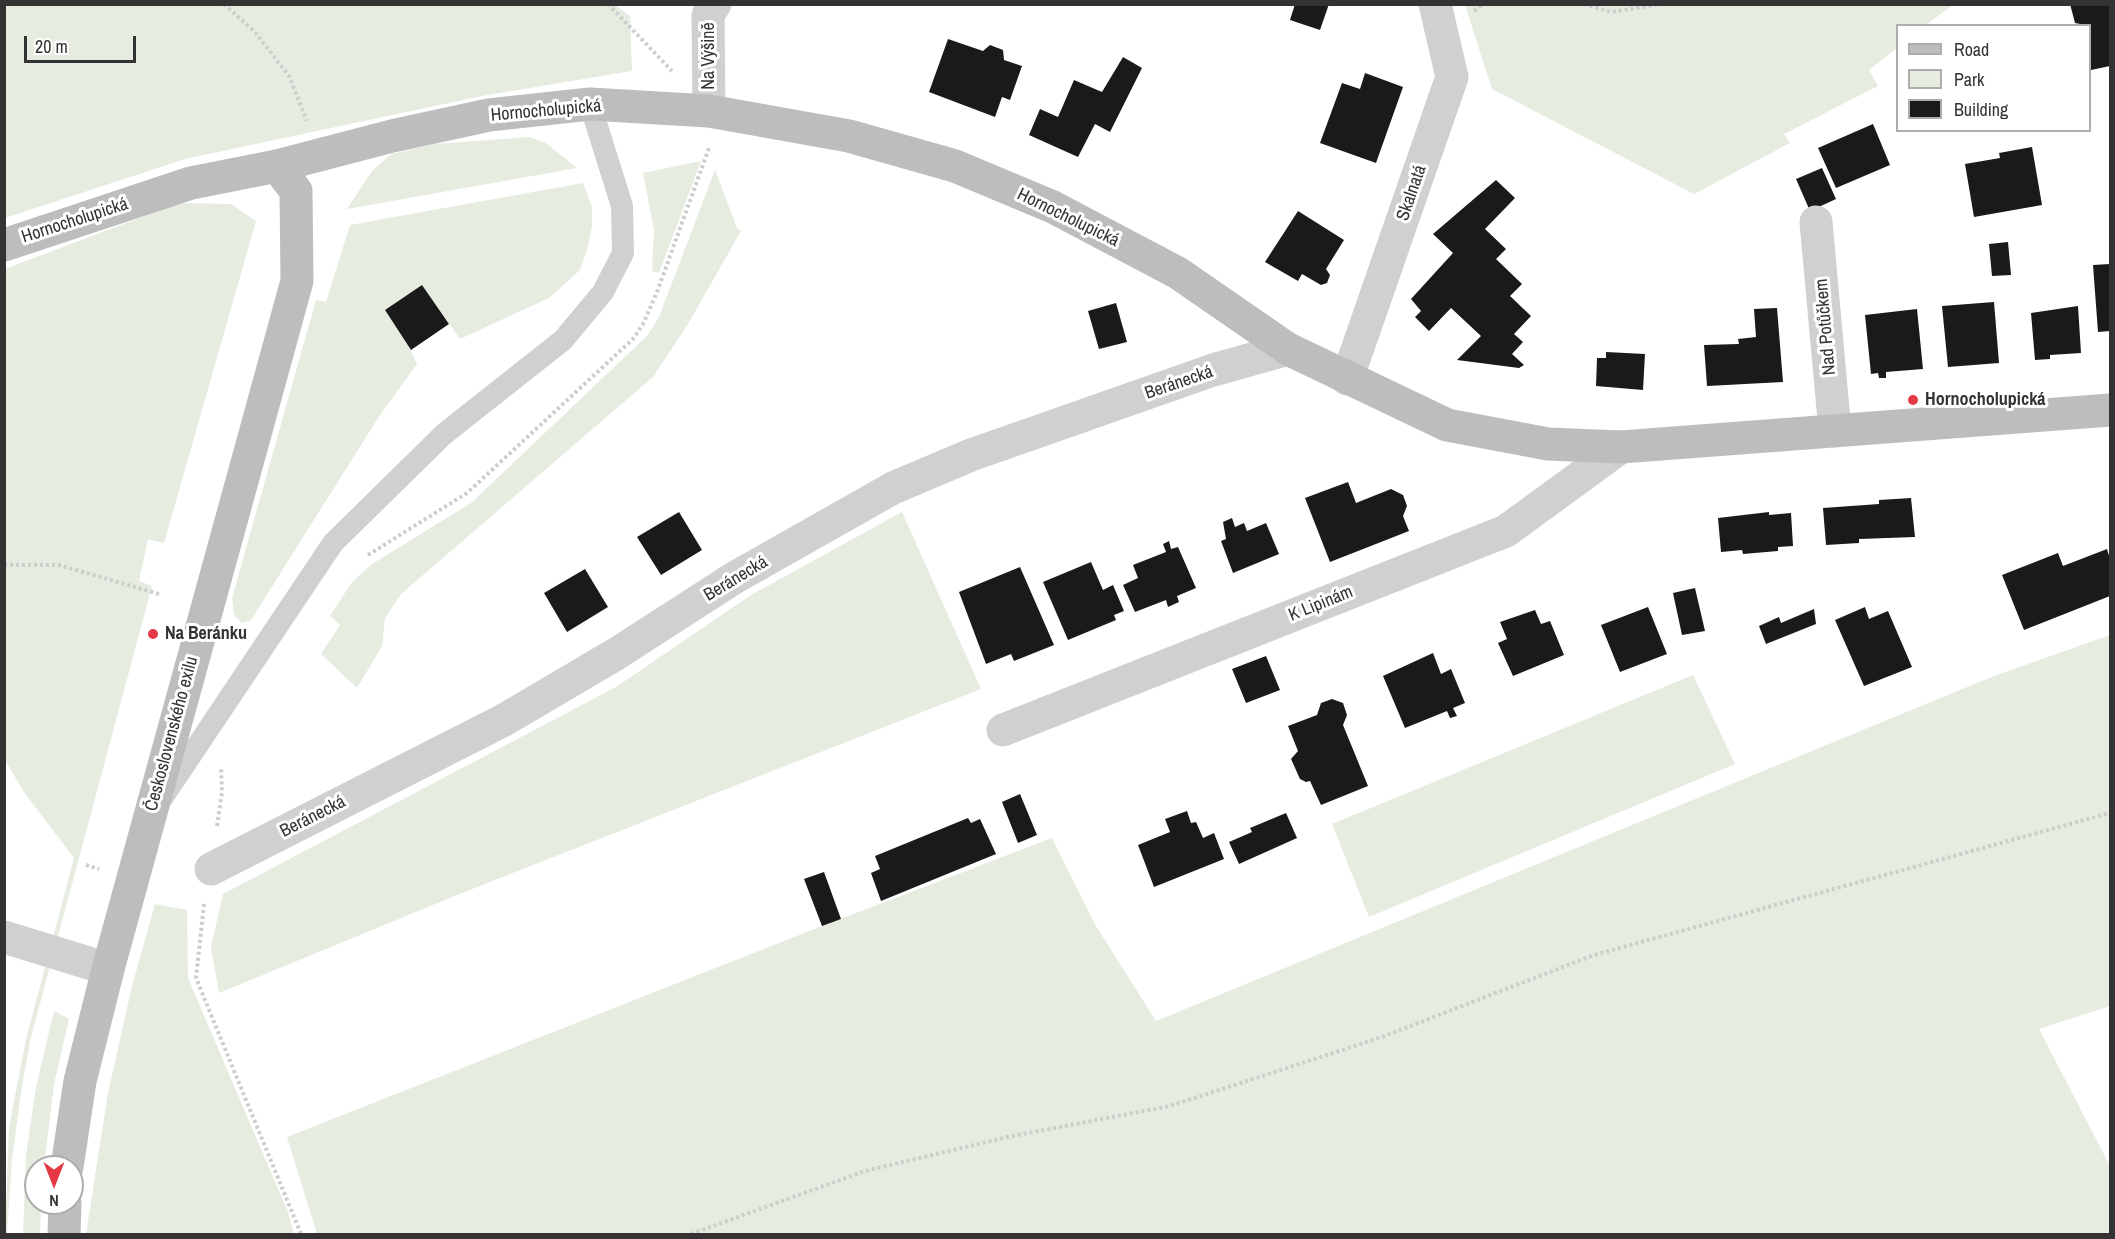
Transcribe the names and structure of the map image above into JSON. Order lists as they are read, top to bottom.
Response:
{
  "streets": {
    "street": [
      "Na Výšině",
      "Hornocholupická",
      "Skalnatá",
      "Nad Potůčkem",
      "Beránecká",
      "K Lipinám",
      "Československého exilu"
    ]
  },
  "crossings": [
    ["Na Výšině", "Hornocholupická"],
    ["Hornocholupická", "Skalnatá"],
    ["Hornocholupická", "Nad Potůčkem"],
    ["Hornocholupická", "Beránecká"],
    ["Hornocholupická", "K Lipinám"],
    ["Hornocholupická", "Československého exilu"]
  ],
  "places": ["Hornocholupická", "Na Beránku"],
  "legend": ["Road", "Park", "Building"],
  "scale_bar": "20 m",
  "north": "bottom"
}
